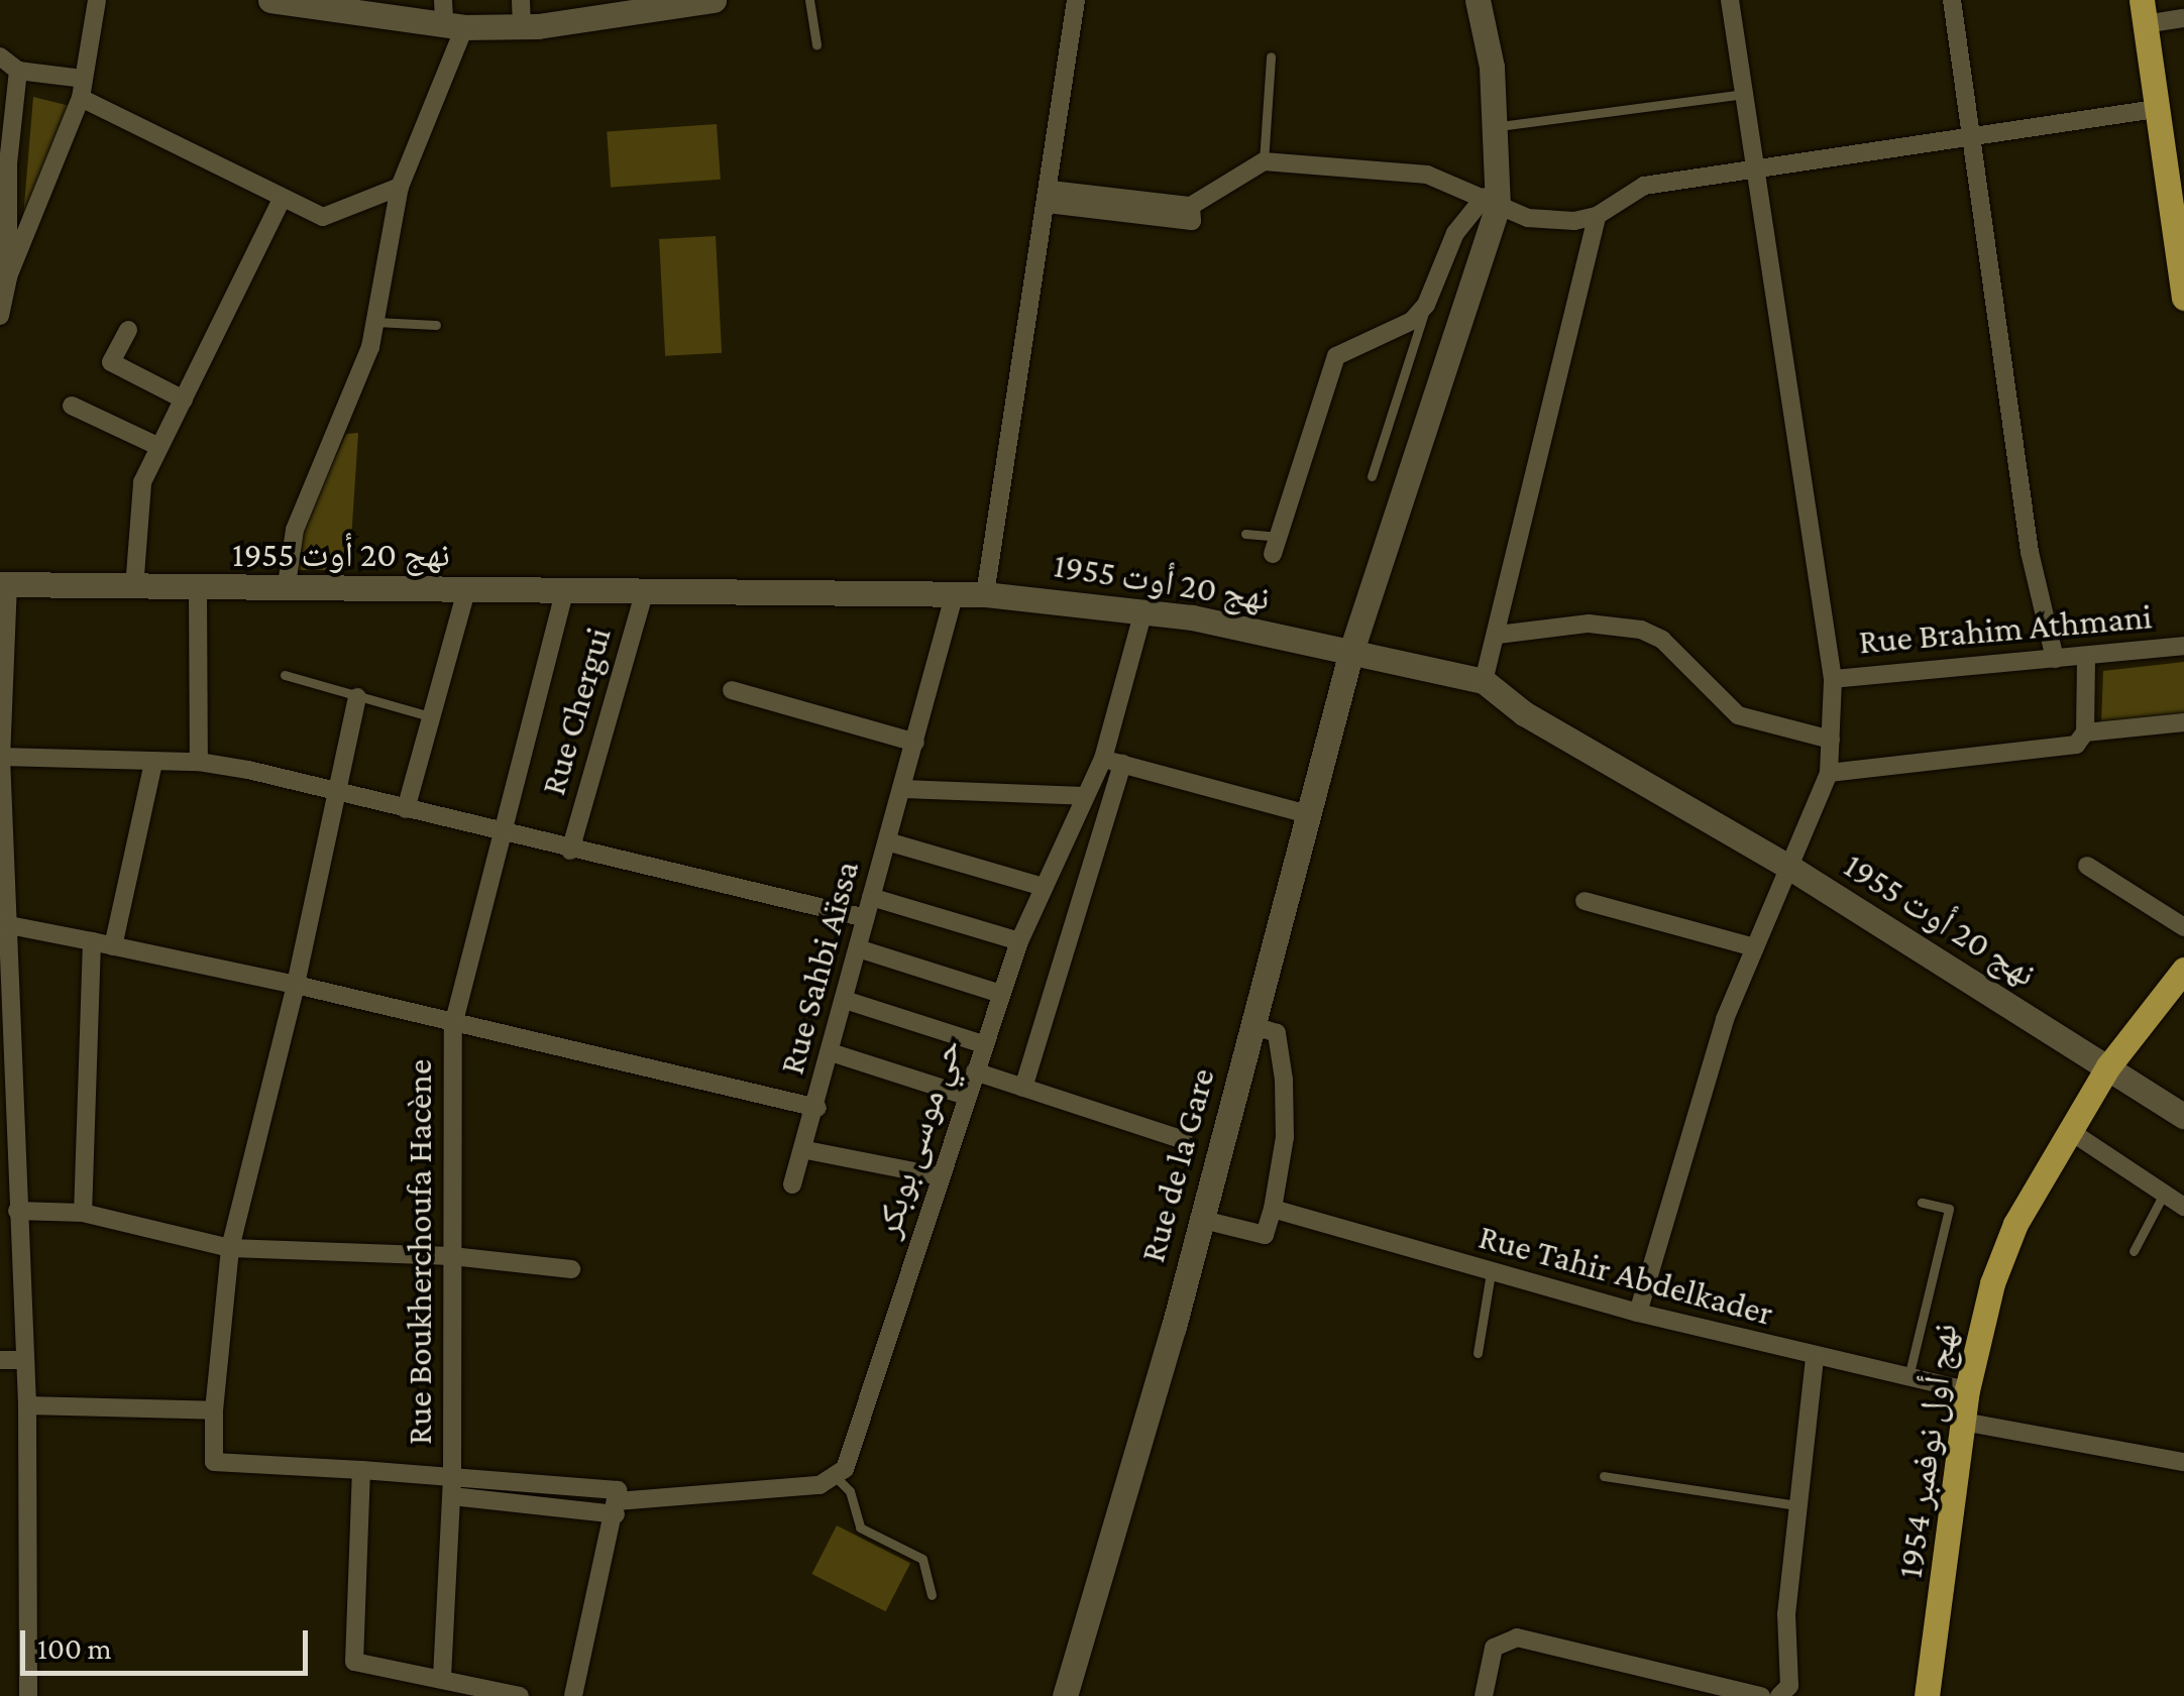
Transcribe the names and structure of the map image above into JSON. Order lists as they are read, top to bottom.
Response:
{
  "streets": {
    "main road": ["نهج أول نوفمبر 1954"],
    "street": [
      "نهج 20 أوت 1955",
      "Rue Brahim Athmani",
      "Rue Chergui",
      "Rue Sahbi Aïssa",
      "حي موسى بوبكر",
      "Rue de la Gare",
      "Rue Boukherchoufa Hacène",
      "Rue Tahir Abdelkader"
    ]
  },
  "crossings": [
    ["نهج 20 أوت 1955", "Rue Chergui"],
    ["نهج 20 أوت 1955", "Rue Sahbi Aïssa"],
    ["نهج 20 أوت 1955", "حي موسى بوبكر"],
    ["نهج 20 أوت 1955", "Rue de la Gare"],
    ["نهج 20 أوت 1955", "Rue Boukherchoufa Hacène"],
    ["نهج 20 أوت 1955", "نهج أول نوفمبر 1954"],
    ["Rue Tahir Abdelkader", "نهج أول نوفمبر 1954"]
  ],
  "scale_bar": "100 m"
}
